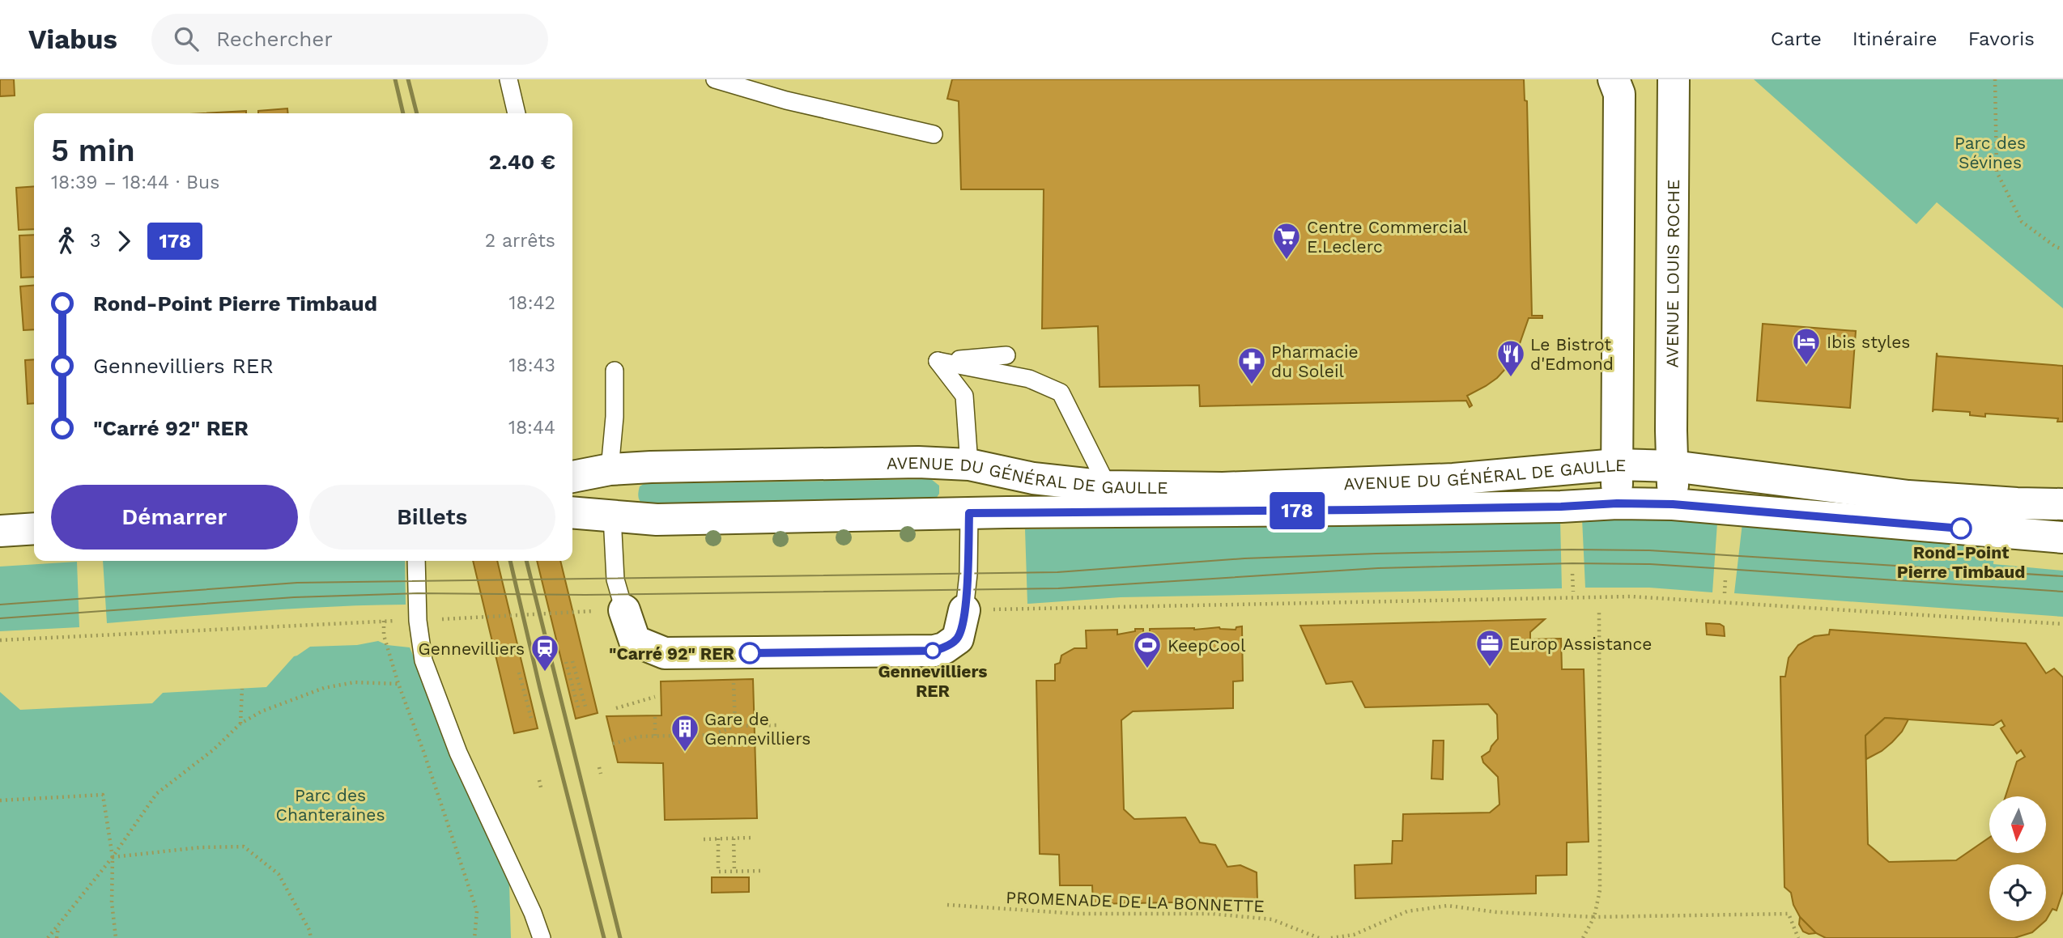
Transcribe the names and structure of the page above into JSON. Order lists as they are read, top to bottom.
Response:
{
  "streets": {
    "main road": ["AVENUE LOUIS ROCHE", "AVENUE DU GÉNÉRAL DE GAULLE"],
    "path": ["PROMENADE DE LA BONNETTE"]
  },
  "crossings": [
    ["AVENUE LOUIS ROCHE", "AVENUE DU GÉNÉRAL DE GAULLE"]
  ],
  "parks": ["Parc des Sévines", "Parc des Chanteraines"],
  "places": {
    "supermarket": ["Centre Commercial E.Leclerc"],
    "hotel": ["Ibis styles"],
    "restaurant": ["Le Bistrot d'Edmond"],
    "pharmacy": ["Pharmacie du Soleil"],
    "other": ["Rond-Point Pierre Timbaud", "Gennevilliers RER", "\"Carré 92\" RER"],
    "office": ["Europ Assistance"],
    "sports": ["KeepCool"],
    "station": ["Gennevilliers"],
    "building": ["Gare de Gennevilliers"]
  },
  "lines": ["bus line 178"],
  "north": "bottom",
  "page": {
    "header": "Viabus",
    "search": "Rechercher",
    "nav": ["Carte", "Itinéraire", "Favoris"],
    "on_map": "178",
    "heading": ["5 min", "18:39 – 18:44 · Bus", "2.40 €"],
    "legs": ["3", "178", "2 arrêts"],
    "list": [
      {
        "name": "Rond-Point Pierre Timbaud",
        "value": "18:42"
      },
      {
        "name": "Gennevilliers RER",
        "value": "18:43"
      },
      {
        "name": "\"Carré 92\" RER",
        "value": "18:44"
      }
    ],
    "buttons": ["Démarrer", "Billets"]
  }
}
